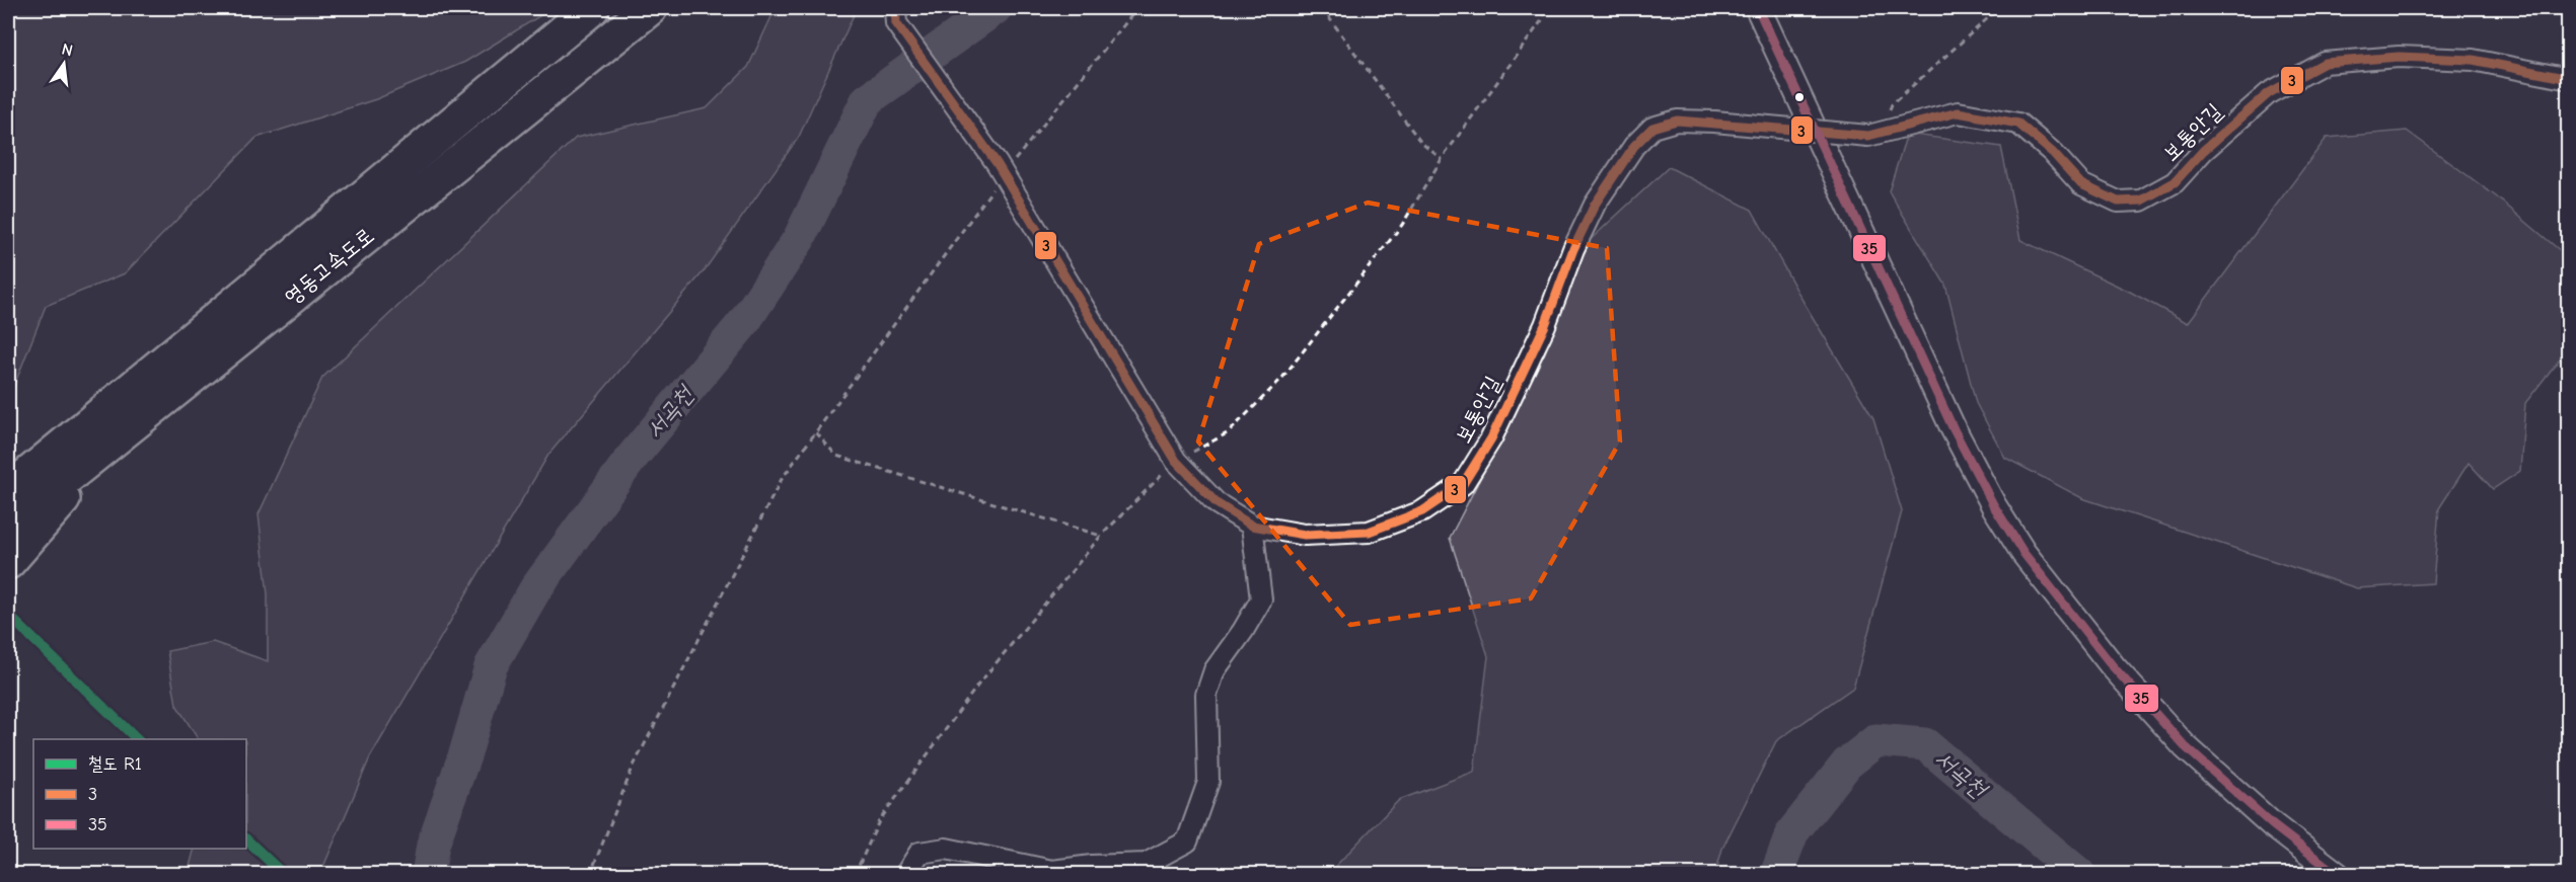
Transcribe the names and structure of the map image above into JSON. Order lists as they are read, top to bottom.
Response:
{
  "streets": {
    "highway": ["영동고속도로"],
    "street": ["보통안길"]
  },
  "water": ["서곡천"],
  "lines": ["transit line 3", "transit line 35", "rail line R1"],
  "legend": ["철도 R1", "3", "35"],
  "north": "top"
}
